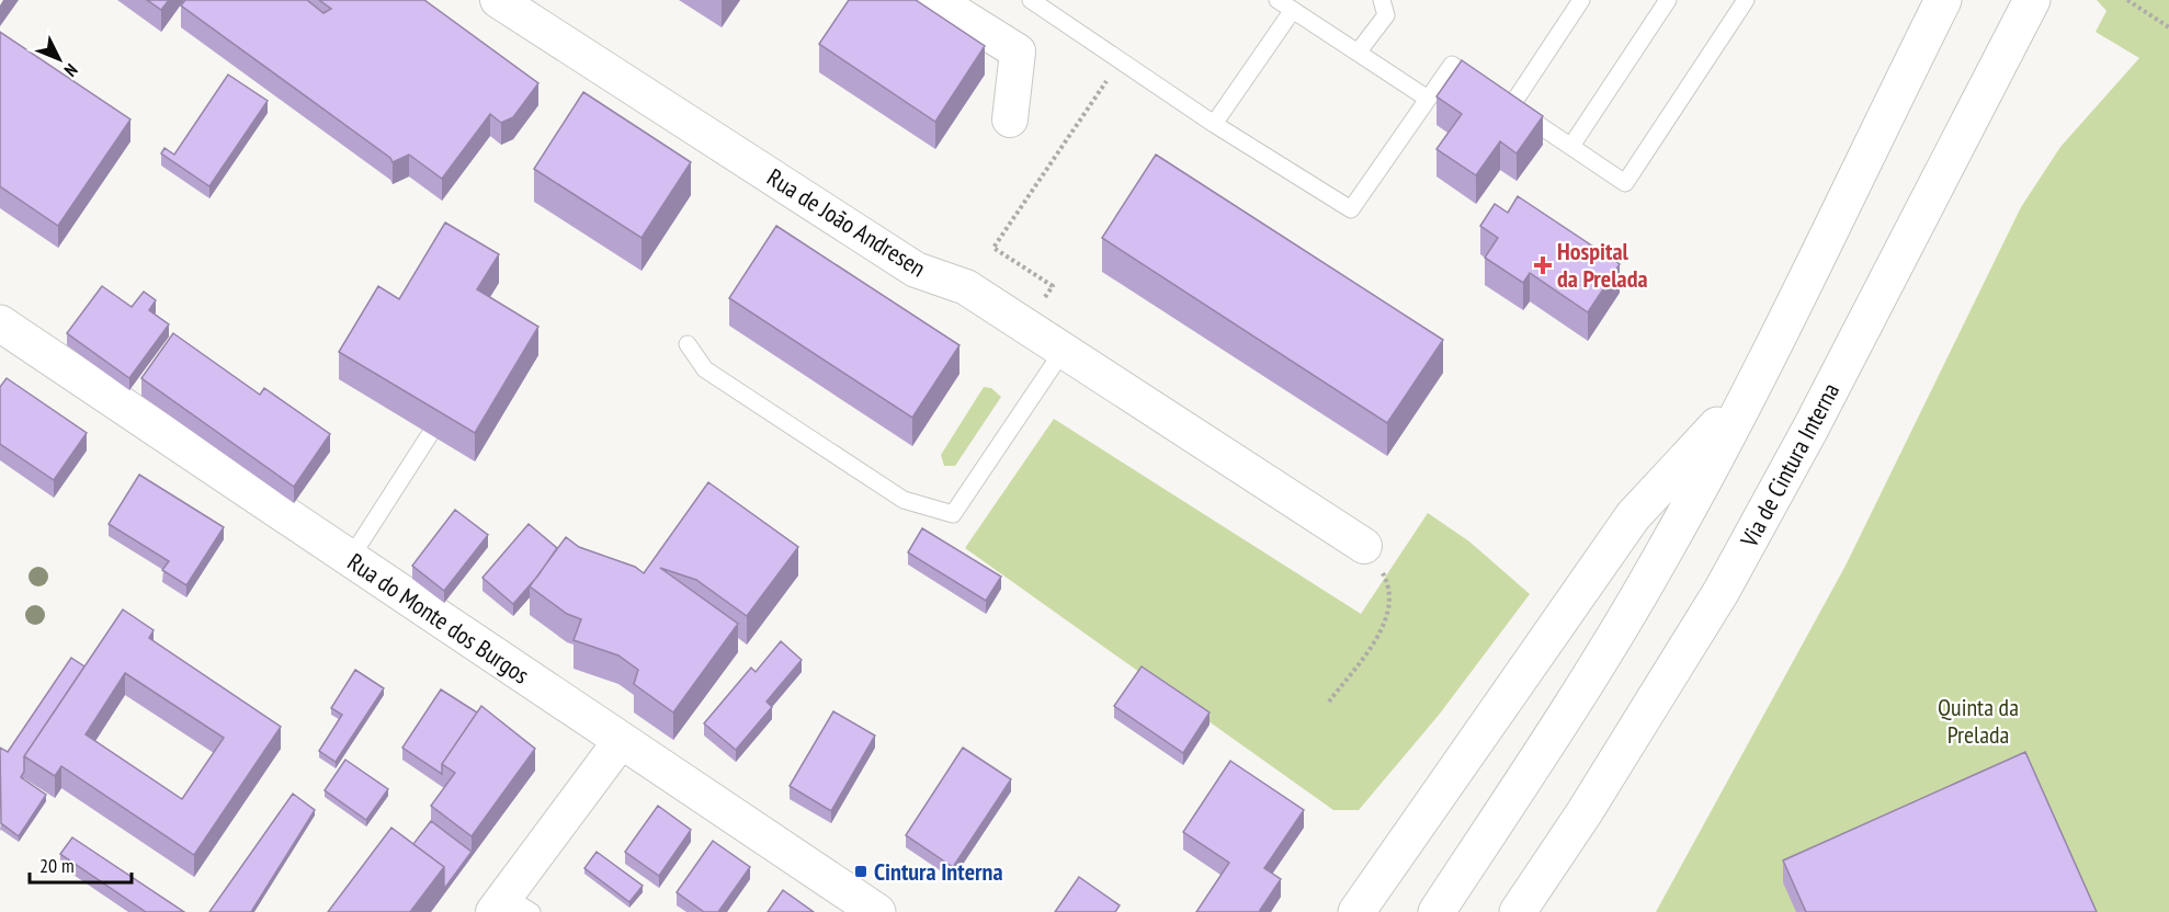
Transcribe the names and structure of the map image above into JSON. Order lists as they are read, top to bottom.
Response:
{
  "streets": {
    "main road": ["Via de Cintura Interna", "Rua do Monte dos Burgos"],
    "street": ["Rua de João Andresen"]
  },
  "parks": ["Quinta da Prelada"],
  "places": {
    "health": ["Hospital da Prelada"],
    "transit": ["Cintura Interna"]
  },
  "scale_bar": "20 m",
  "north": "bottom right"
}
